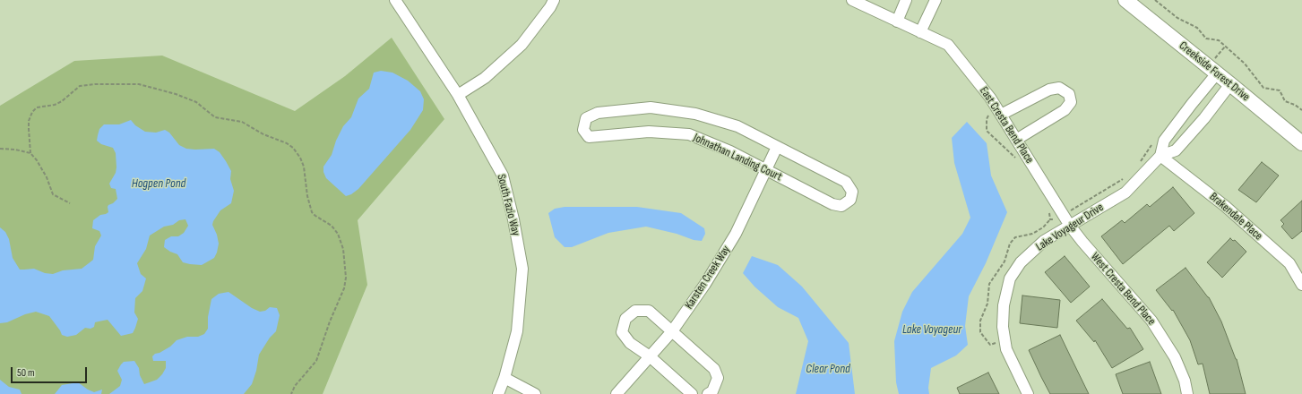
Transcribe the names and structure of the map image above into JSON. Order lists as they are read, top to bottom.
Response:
{
  "streets": {
    "main road": ["Creekside Forest Drive"],
    "street": [
      "East Cresta Bend Place",
      "Johnathan Landing Court",
      "South Fazio Way",
      "Brakendale Place",
      "Lake Voyageur Drive",
      "Karsten Creek Way",
      "West Cresta Bend Place"
    ]
  },
  "crossings": [
    ["Creekside Forest Drive", "Lake Voyageur Drive"],
    ["East Cresta Bend Place", "Lake Voyageur Drive"],
    ["East Cresta Bend Place", "West Cresta Bend Place"],
    ["Johnathan Landing Court", "Karsten Creek Way"],
    ["Brakendale Place", "Lake Voyageur Drive"],
    ["Lake Voyageur Drive", "West Cresta Bend Place"]
  ],
  "water": ["Hogpen Pond", "Lake Voyageur", "Clear Pond"],
  "scale_bar": "50 m"
}
